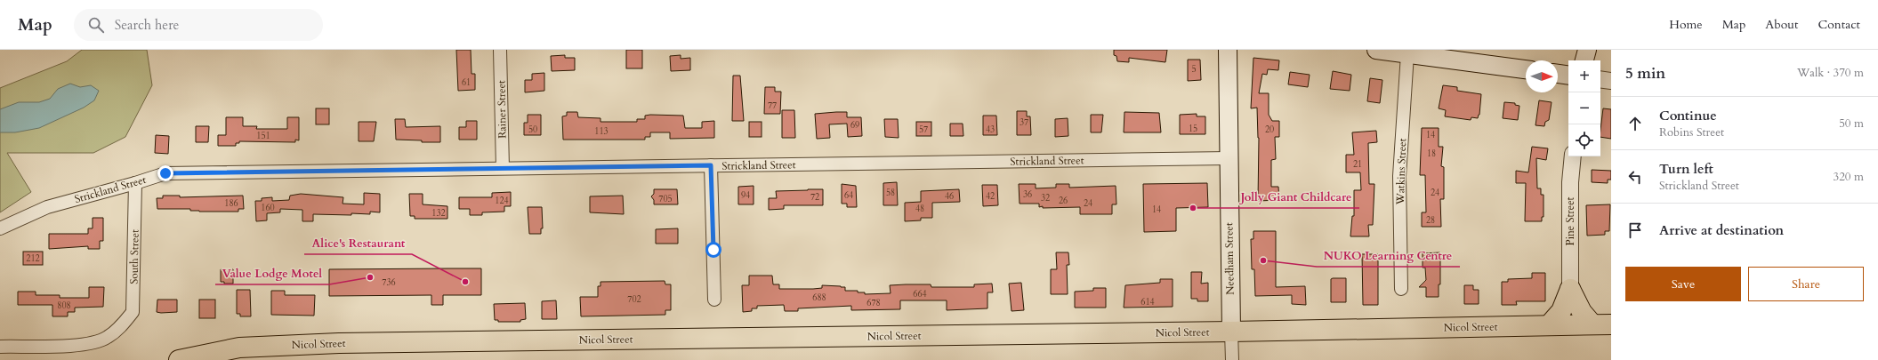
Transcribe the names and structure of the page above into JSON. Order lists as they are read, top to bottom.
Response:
{
  "streets": {
    "highway": ["Nicol Street"],
    "main road": ["Needham Street"],
    "street": [
      "Rainer Street",
      "Strickland Street",
      "Watkins Street",
      "Pine Street",
      "South Street"
    ]
  },
  "crossings": [
    ["Rainer Street", "Strickland Street"],
    ["Strickland Street", "South Street"],
    ["Strickland Street", "Needham Street"],
    ["Needham Street", "Nicol Street"]
  ],
  "places": [
    "Jolly Giant Childcare",
    "NUKO Learning Centre",
    "Value Lodge Motel",
    "Alice's Restaurant"
  ],
  "house_numbers": [
    "5",
    "61",
    "77",
    "37",
    "69",
    "15",
    "50",
    "57",
    "43",
    "20",
    "113",
    "14",
    "151",
    "18",
    "21",
    "58",
    "24",
    "36",
    "94",
    "64",
    "46",
    "42",
    "72",
    "32",
    "705",
    "124",
    "26",
    "186",
    "24",
    "160",
    "48",
    "14",
    "132",
    "28",
    "212",
    "736",
    "664",
    "688",
    "702",
    "614",
    "678",
    "808"
  ],
  "north": "right",
  "page": {
    "header": "Map",
    "search": "Search here",
    "nav": [
      "Home",
      "Map",
      "About",
      "Contact"
    ],
    "heading": ["5 min", "Walk · 370 m"],
    "map_buttons": ["+", "−"],
    "list": [
      ["Continue", "Robins Street", "50 m"],
      ["Turn left", "Strickland Street", "320 m"],
      "Arrive at destination"
    ],
    "buttons": ["Save", "Share"]
  }
}
